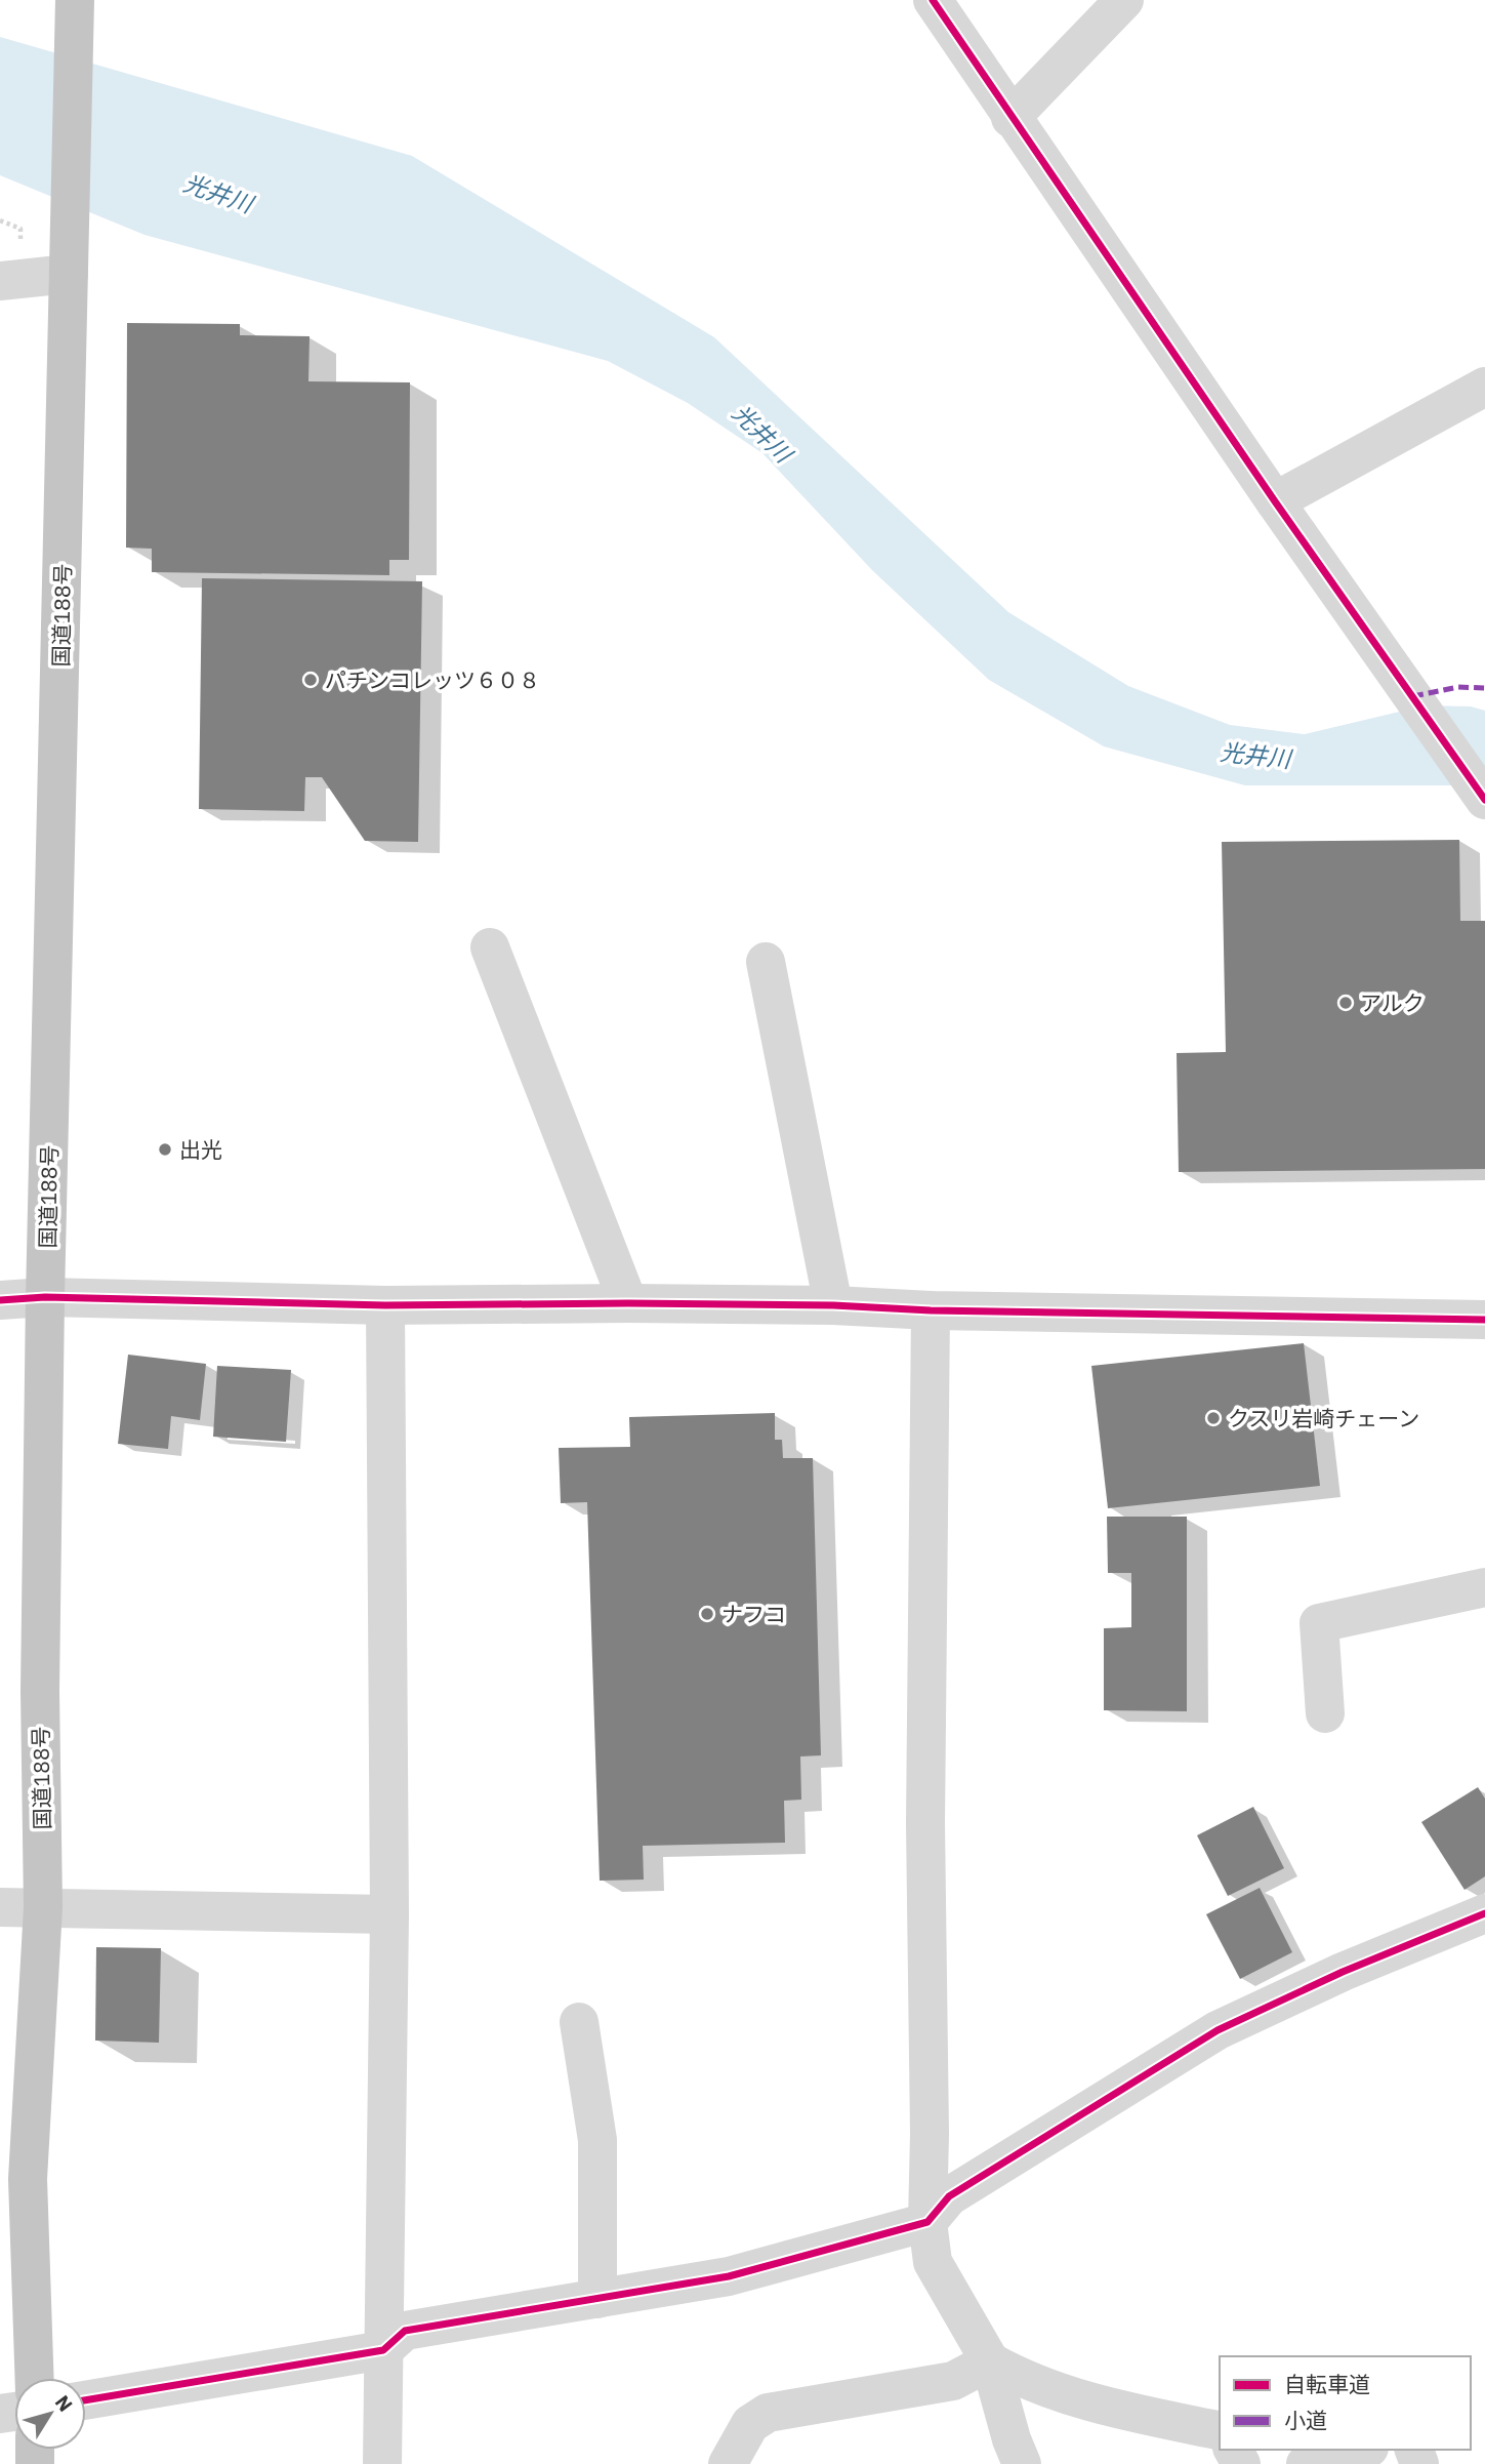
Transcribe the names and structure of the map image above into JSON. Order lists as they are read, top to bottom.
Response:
{
  "streets": {
    "highway": ["国道188号"]
  },
  "water": ["光井川"],
  "places": [
    "パチンコレッツ６０８",
    "アルク",
    "出光",
    "クスリ岩崎チェーン",
    "ナフコ"
  ],
  "legend": ["自転車道", "小道"],
  "north": "top right"
}
